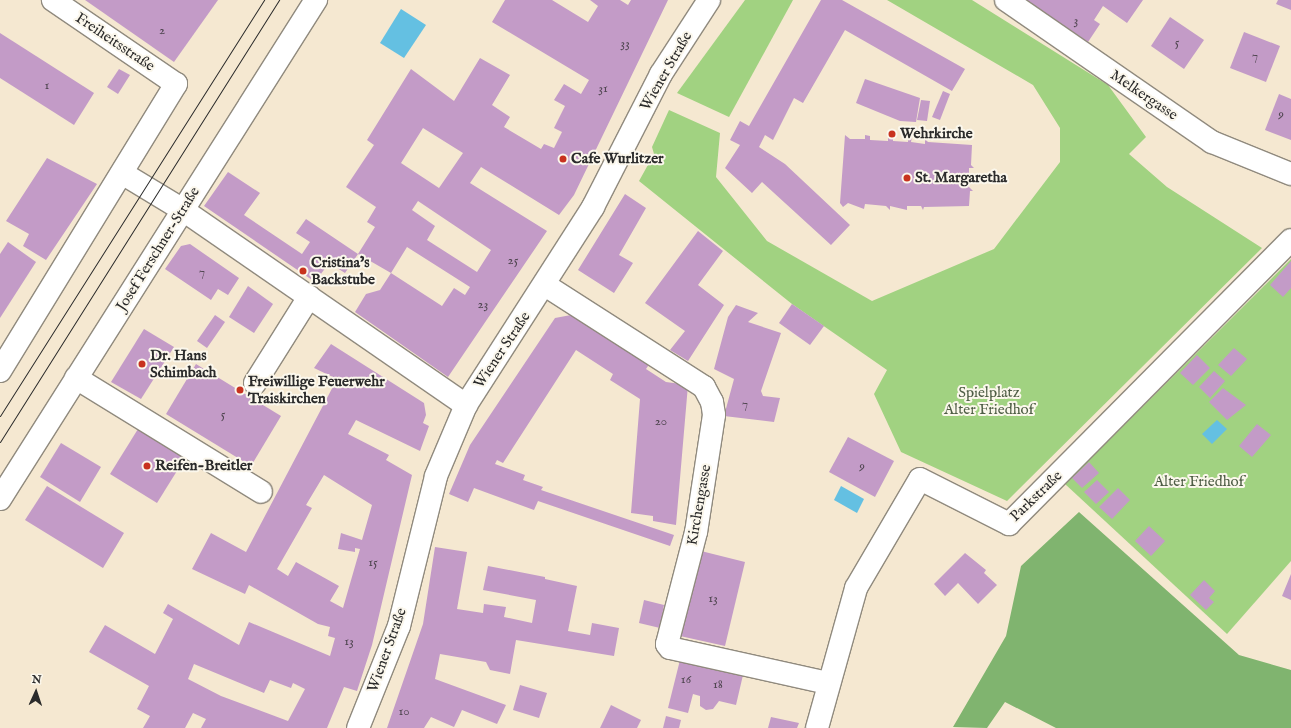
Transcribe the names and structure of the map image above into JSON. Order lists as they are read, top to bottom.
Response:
{
  "streets": {
    "street": [
      "Freiheitsstraße",
      "Wiener Straße",
      "Melkergasse",
      "Josef Ferschner-Straße",
      "Parkstraße",
      "Kirchengasse"
    ]
  },
  "crossings": [
    ["Wiener Straße", "Kirchengasse"],
    ["Parkstraße", "Kirchengasse"]
  ],
  "parks": ["Spielplatz Alter Friedhof", "Alter Friedhof"],
  "places": [
    "Wehrkirche",
    "Cafe Wurlitzer",
    "St. Margaretha",
    "Cristina’s Backstube",
    "Dr. Hans Schimbach",
    "Freiwillige Feuerwehr Traiskirchen",
    "Reifen-Breitler"
  ],
  "house_numbers": [
    "3",
    "2",
    "5",
    "33",
    "7",
    "1",
    "31",
    "9",
    "25",
    "7",
    "23",
    "7",
    "5",
    "20",
    "9",
    "15",
    "13",
    "13",
    "16",
    "18",
    "10"
  ],
  "north": "top"
}
